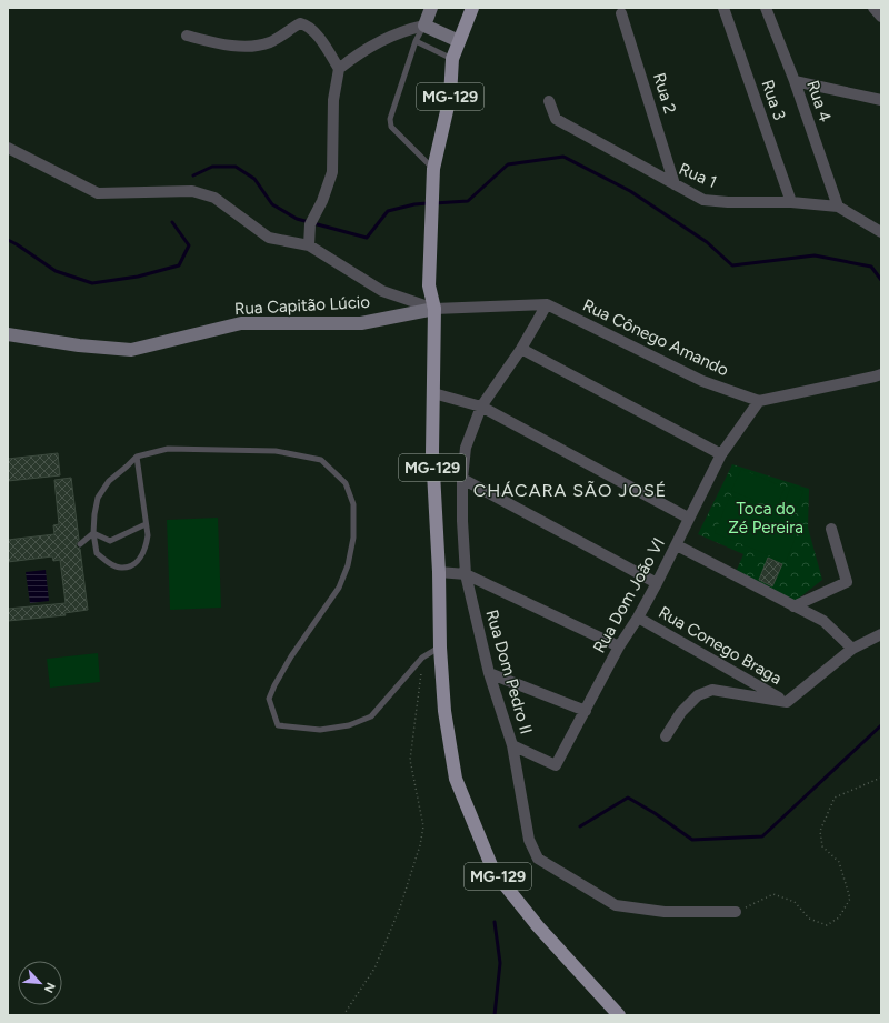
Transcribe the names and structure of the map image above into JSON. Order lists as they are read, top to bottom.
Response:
{
  "streets": {
    "main road": ["MG-129"],
    "street": [
      "Rua 2",
      "Rua 3",
      "Rua 4",
      "Rua 1",
      "Rua Capitão Lúcio",
      "Rua Cônego Amando",
      "Rua Dom João VI",
      "Rua Conego Braga",
      "Rua Dom Pedro II"
    ]
  },
  "crossings": [
    ["Rua 2", "Rua 1"],
    ["MG-129", "Rua Capitão Lúcio"],
    ["Rua 3", "Rua 1"],
    ["Rua 4", "Rua 1"],
    ["Rua Capitão Lúcio", "Rua Cônego Amando"],
    ["Rua Capitão Lúcio", "Rua Dom Pedro II"],
    ["Rua Cônego Amando", "Rua Dom João VI"],
    ["Rua Cônego Amando", "Rua Dom Pedro II"],
    ["Rua Dom João VI", "Rua Conego Braga"],
    ["Rua Dom João VI", "Rua Dom Pedro II"]
  ],
  "districts": ["CHÁCARA SÃO JOSÉ"],
  "parks": ["Toca do Zé Pereira"],
  "north": "bottom right"
}
